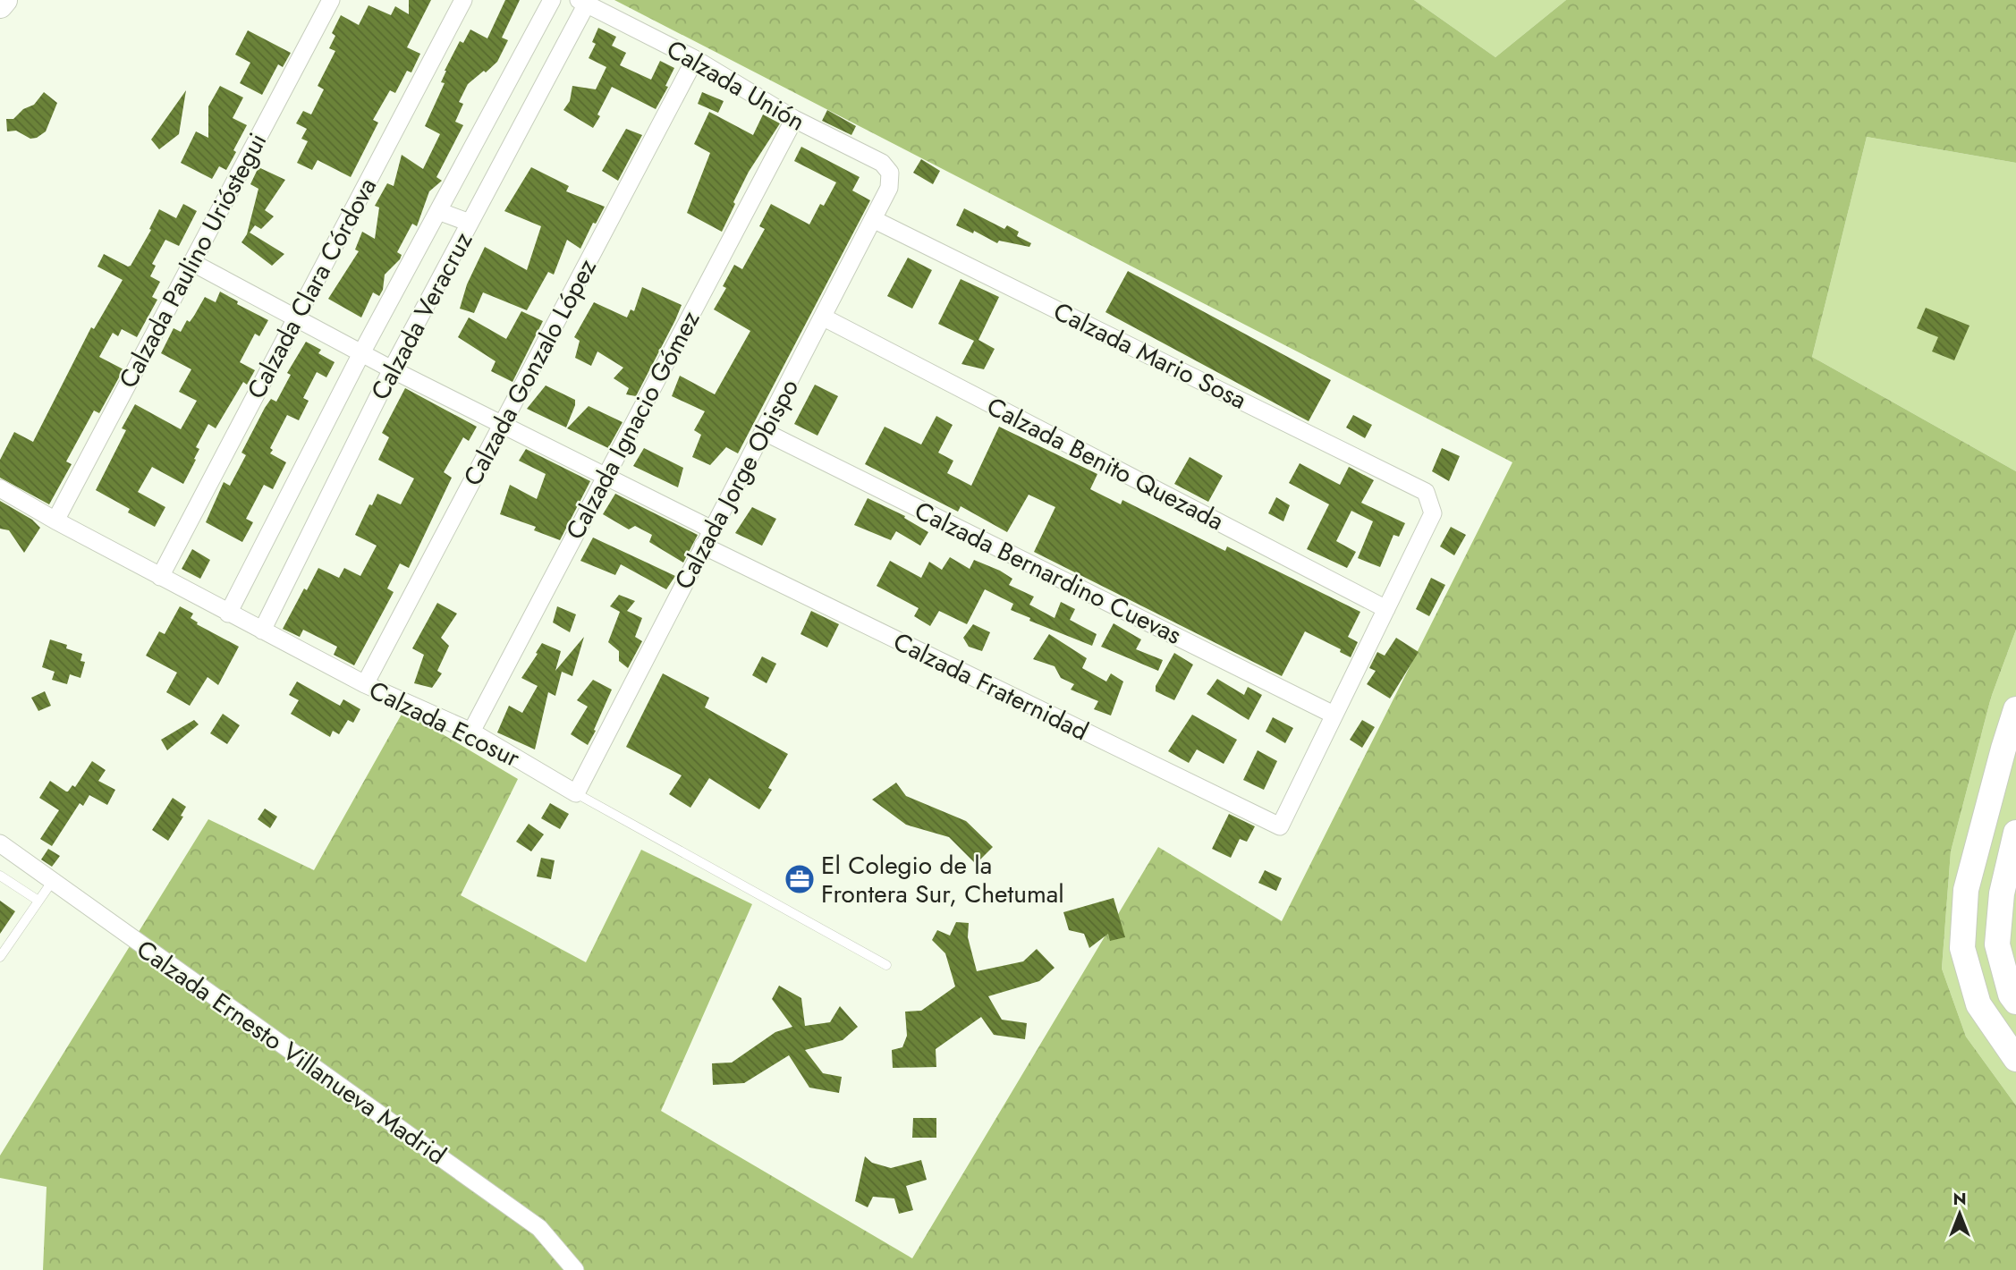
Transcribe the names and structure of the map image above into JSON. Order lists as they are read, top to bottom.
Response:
{
  "streets": {
    "street": [
      "Calzada Unión",
      "Calzada Paulino Urióstegui",
      "Calzada Clara Córdova",
      "Calzada Veracruz",
      "Calzada Mario Sosa",
      "Calzada Gonzalo López",
      "Calzada Ignacio Gómez",
      "Calzada Benito Quezada",
      "Calzada Jorge Obispo",
      "Calzada Bernardino Cuevas",
      "Calzada Fraternidad",
      "Calzada Ecosur",
      "Calzada Ernesto Villanueva Madrid"
    ]
  },
  "crossings": [
    ["Calzada Unión", "Calzada Veracruz"],
    ["Calzada Unión", "Calzada Gonzalo López"],
    ["Calzada Unión", "Calzada Ignacio Gómez"],
    ["Calzada Unión", "Calzada Jorge Obispo"],
    ["Calzada Paulino Urióstegui", "Calzada Ecosur"],
    ["Calzada Clara Córdova", "Calzada Ecosur"],
    ["Calzada Veracruz", "Calzada Ecosur"],
    ["Calzada Mario Sosa", "Calzada Benito Quezada"],
    ["Calzada Mario Sosa", "Calzada Jorge Obispo"],
    ["Calzada Gonzalo López", "Calzada Ecosur"],
    ["Calzada Ignacio Gómez", "Calzada Ecosur"],
    ["Calzada Benito Quezada", "Calzada Jorge Obispo"],
    ["Calzada Jorge Obispo", "Calzada Bernardino Cuevas"],
    ["Calzada Jorge Obispo", "Calzada Fraternidad"],
    ["Calzada Jorge Obispo", "Calzada Ecosur"],
    ["Calzada Bernardino Cuevas", "Calzada Fraternidad"]
  ],
  "places": {
    "office": ["El Colegio de la Frontera Sur, Chetumal"]
  },
  "north": "top"
}
